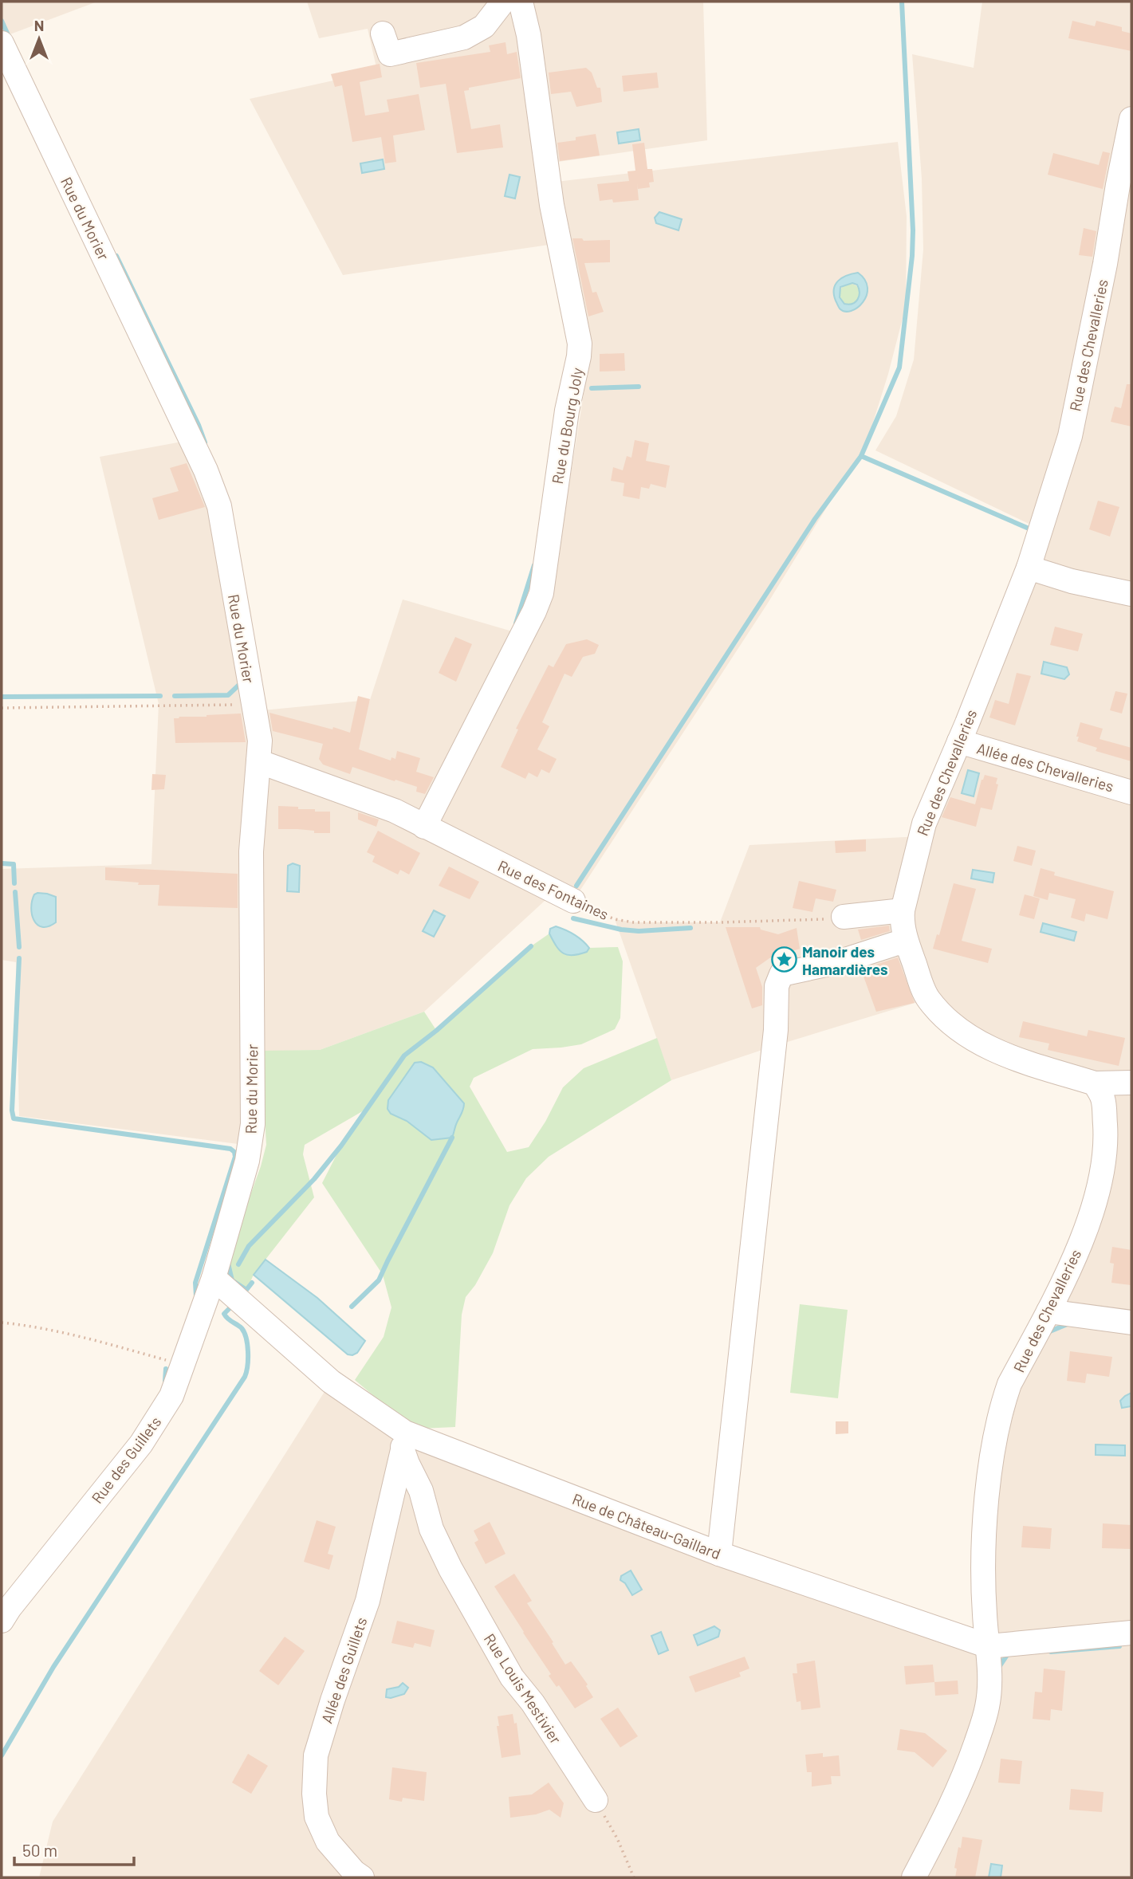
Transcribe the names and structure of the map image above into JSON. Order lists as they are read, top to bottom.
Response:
{
  "streets": {
    "street": [
      "Rue du Morier",
      "Rue des Chevalleries",
      "Rue du Bourg Joly",
      "Allée des Chevalleries",
      "Rue des Fontaines",
      "Rue des Guillets",
      "Rue de Château-Gaillard",
      "Allée des Guillets",
      "Rue Louis Mestivier"
    ]
  },
  "crossings": [
    ["Rue du Morier", "Rue des Fontaines"],
    ["Rue du Morier", "Rue des Guillets"],
    ["Rue du Morier", "Rue de Château-Gaillard"],
    ["Rue des Chevalleries", "Allée des Chevalleries"],
    ["Rue des Chevalleries", "Rue de Château-Gaillard"],
    ["Rue du Bourg Joly", "Rue des Fontaines"],
    ["Rue des Guillets", "Rue de Château-Gaillard"],
    ["Rue de Château-Gaillard", "Allée des Guillets"],
    ["Rue de Château-Gaillard", "Rue Louis Mestivier"],
    ["Allée des Guillets", "Rue Louis Mestivier"]
  ],
  "places": {
    "place": ["Manoir des Hamardières"]
  },
  "scale_bar": "50 m",
  "north": "top"
}
